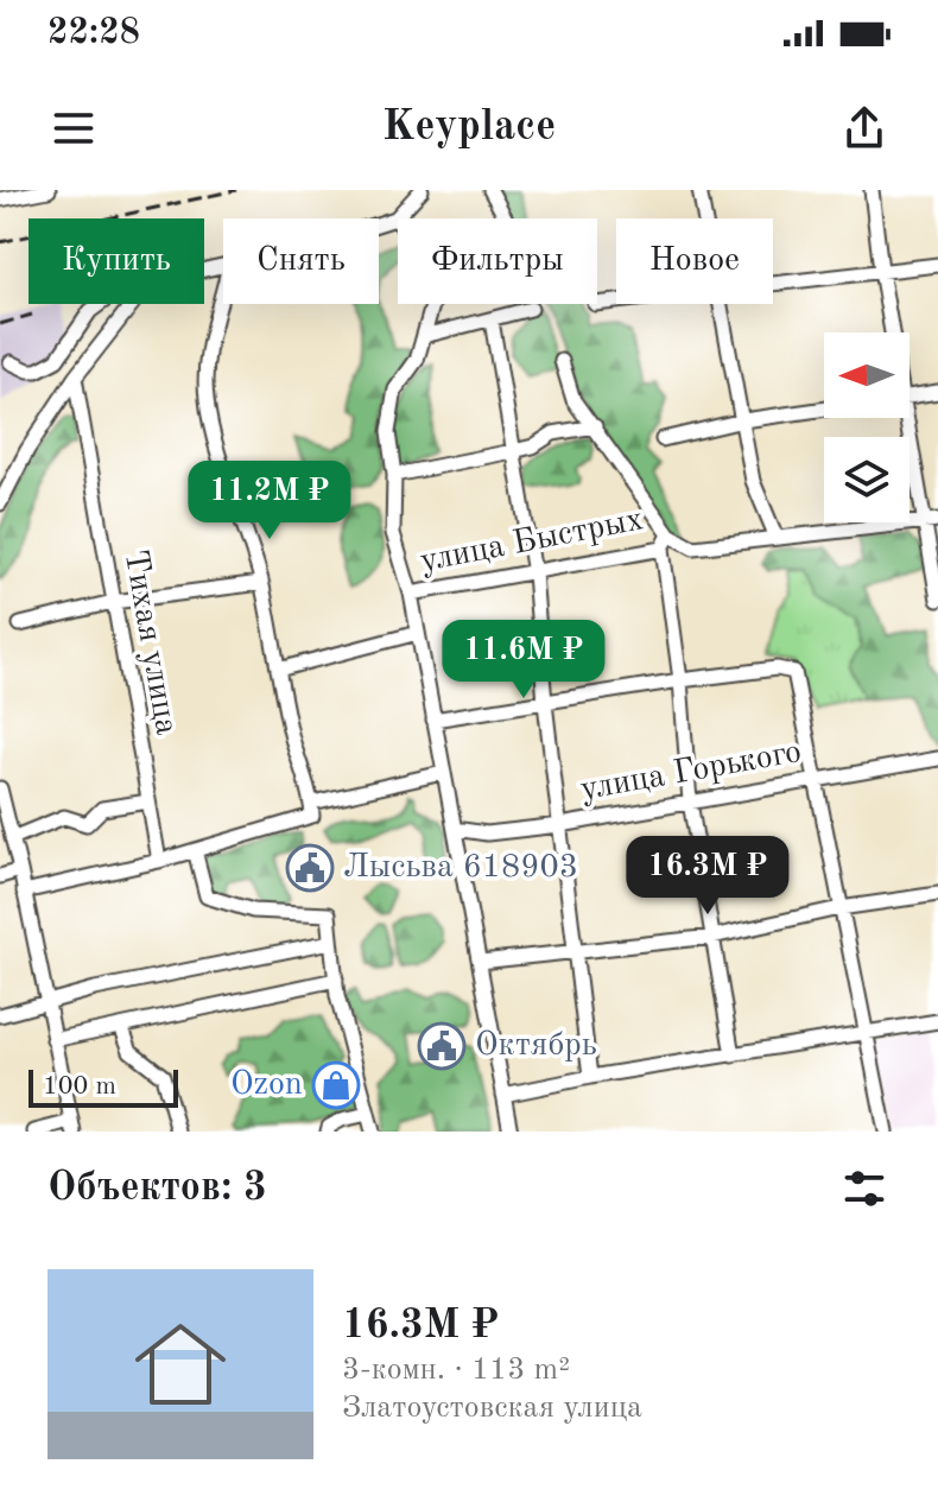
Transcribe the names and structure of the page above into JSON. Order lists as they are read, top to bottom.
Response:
{
  "streets": {
    "street": ["улица Быстрых", "Тихая улица", "улица Горького"]
  },
  "places": {
    "public building": ["Лысьва 618903", "Октябрь"],
    "shop": ["Ozon"]
  },
  "scale_bar": "100 m",
  "north": "left",
  "page": {
    "status": "22:28",
    "header": "Keyplace",
    "chip": [
      "Купить",
      "Снять",
      "Фильтры",
      "Новое"
    ],
    "price": ["11.2M ₽", "11.6M ₽", "16.3M ₽"],
    "scale": "100 m",
    "heading": "Объектов: 3",
    "list": [
      {
        "name": "16.3M ₽",
        "note": "3-комн. · 113 m² · Златоустовская улица"
      }
    ]
  }
}
